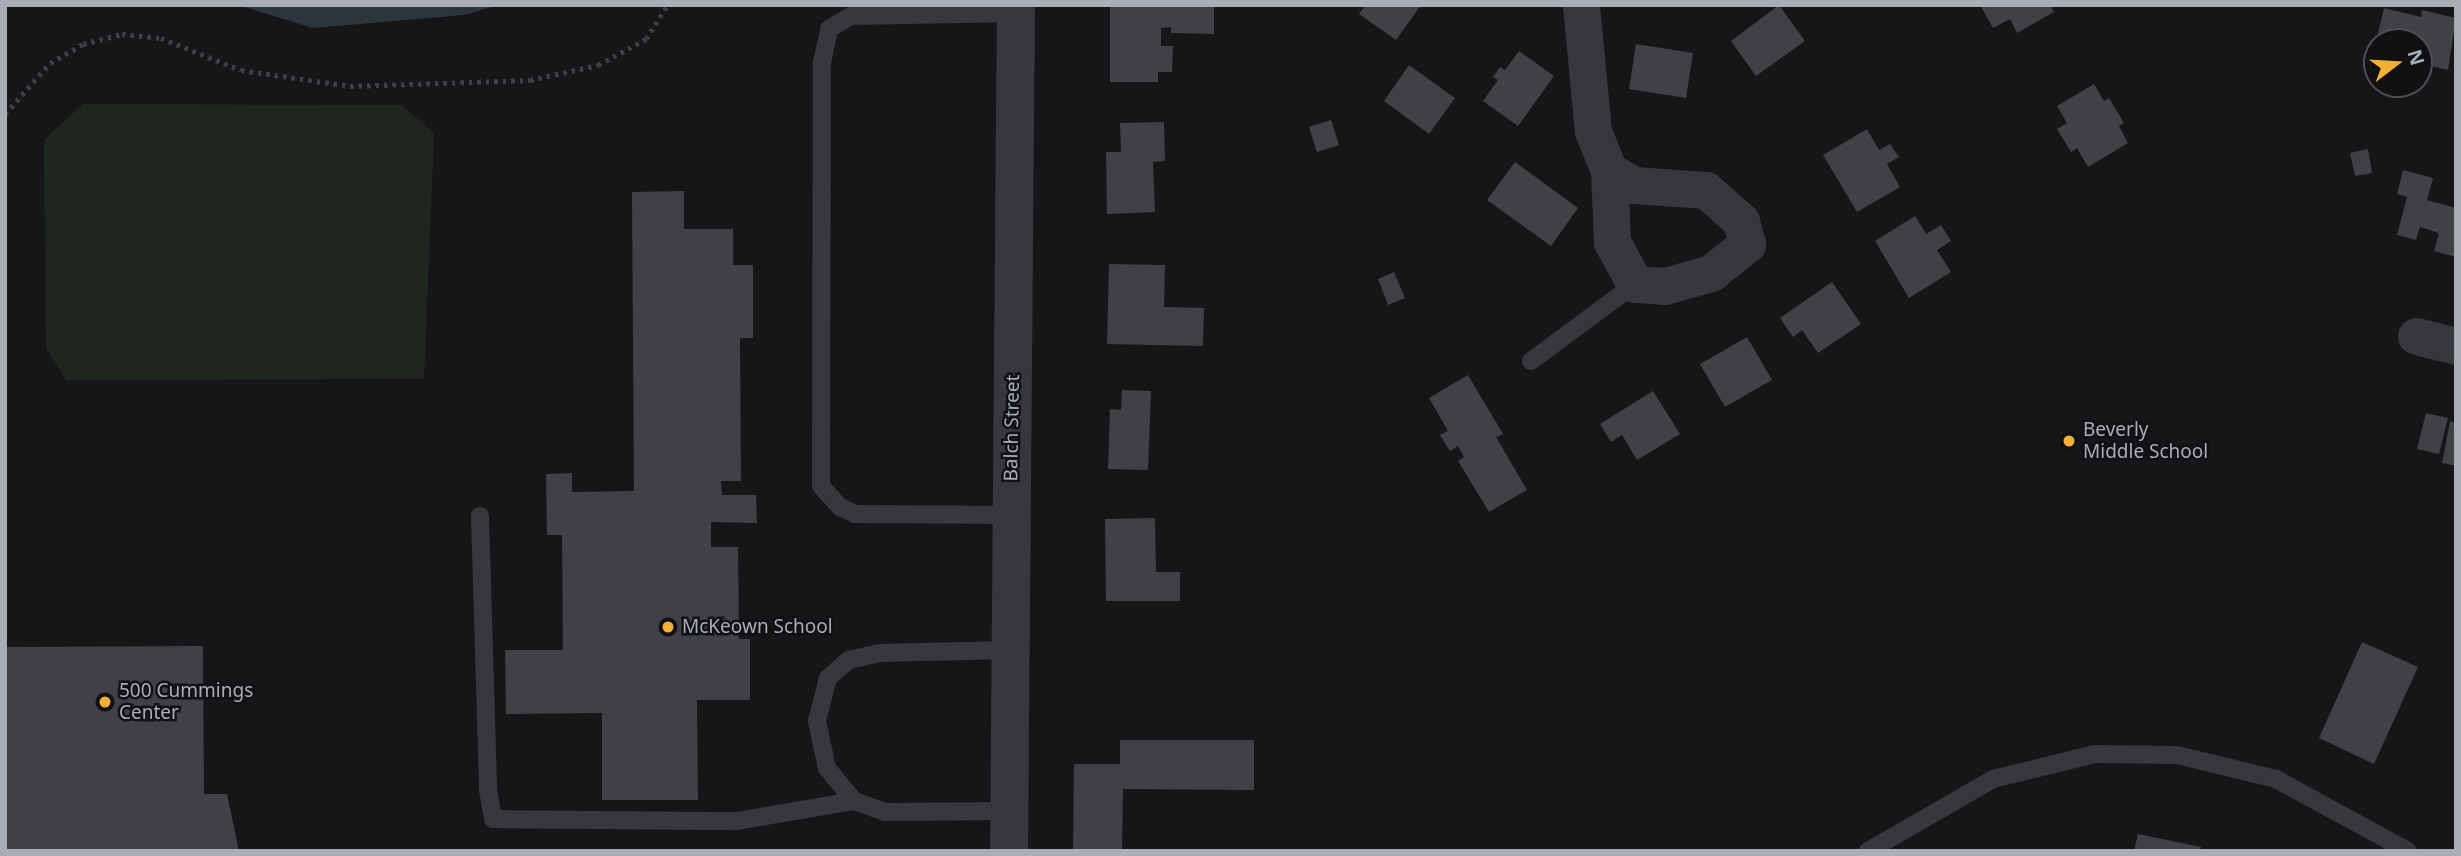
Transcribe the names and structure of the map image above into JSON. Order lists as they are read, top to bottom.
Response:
{
  "streets": {
    "street": ["Balch Street"]
  },
  "places": ["Beverly Middle School", "McKeown School", "500 Cummings Center"],
  "north": "right"
}
